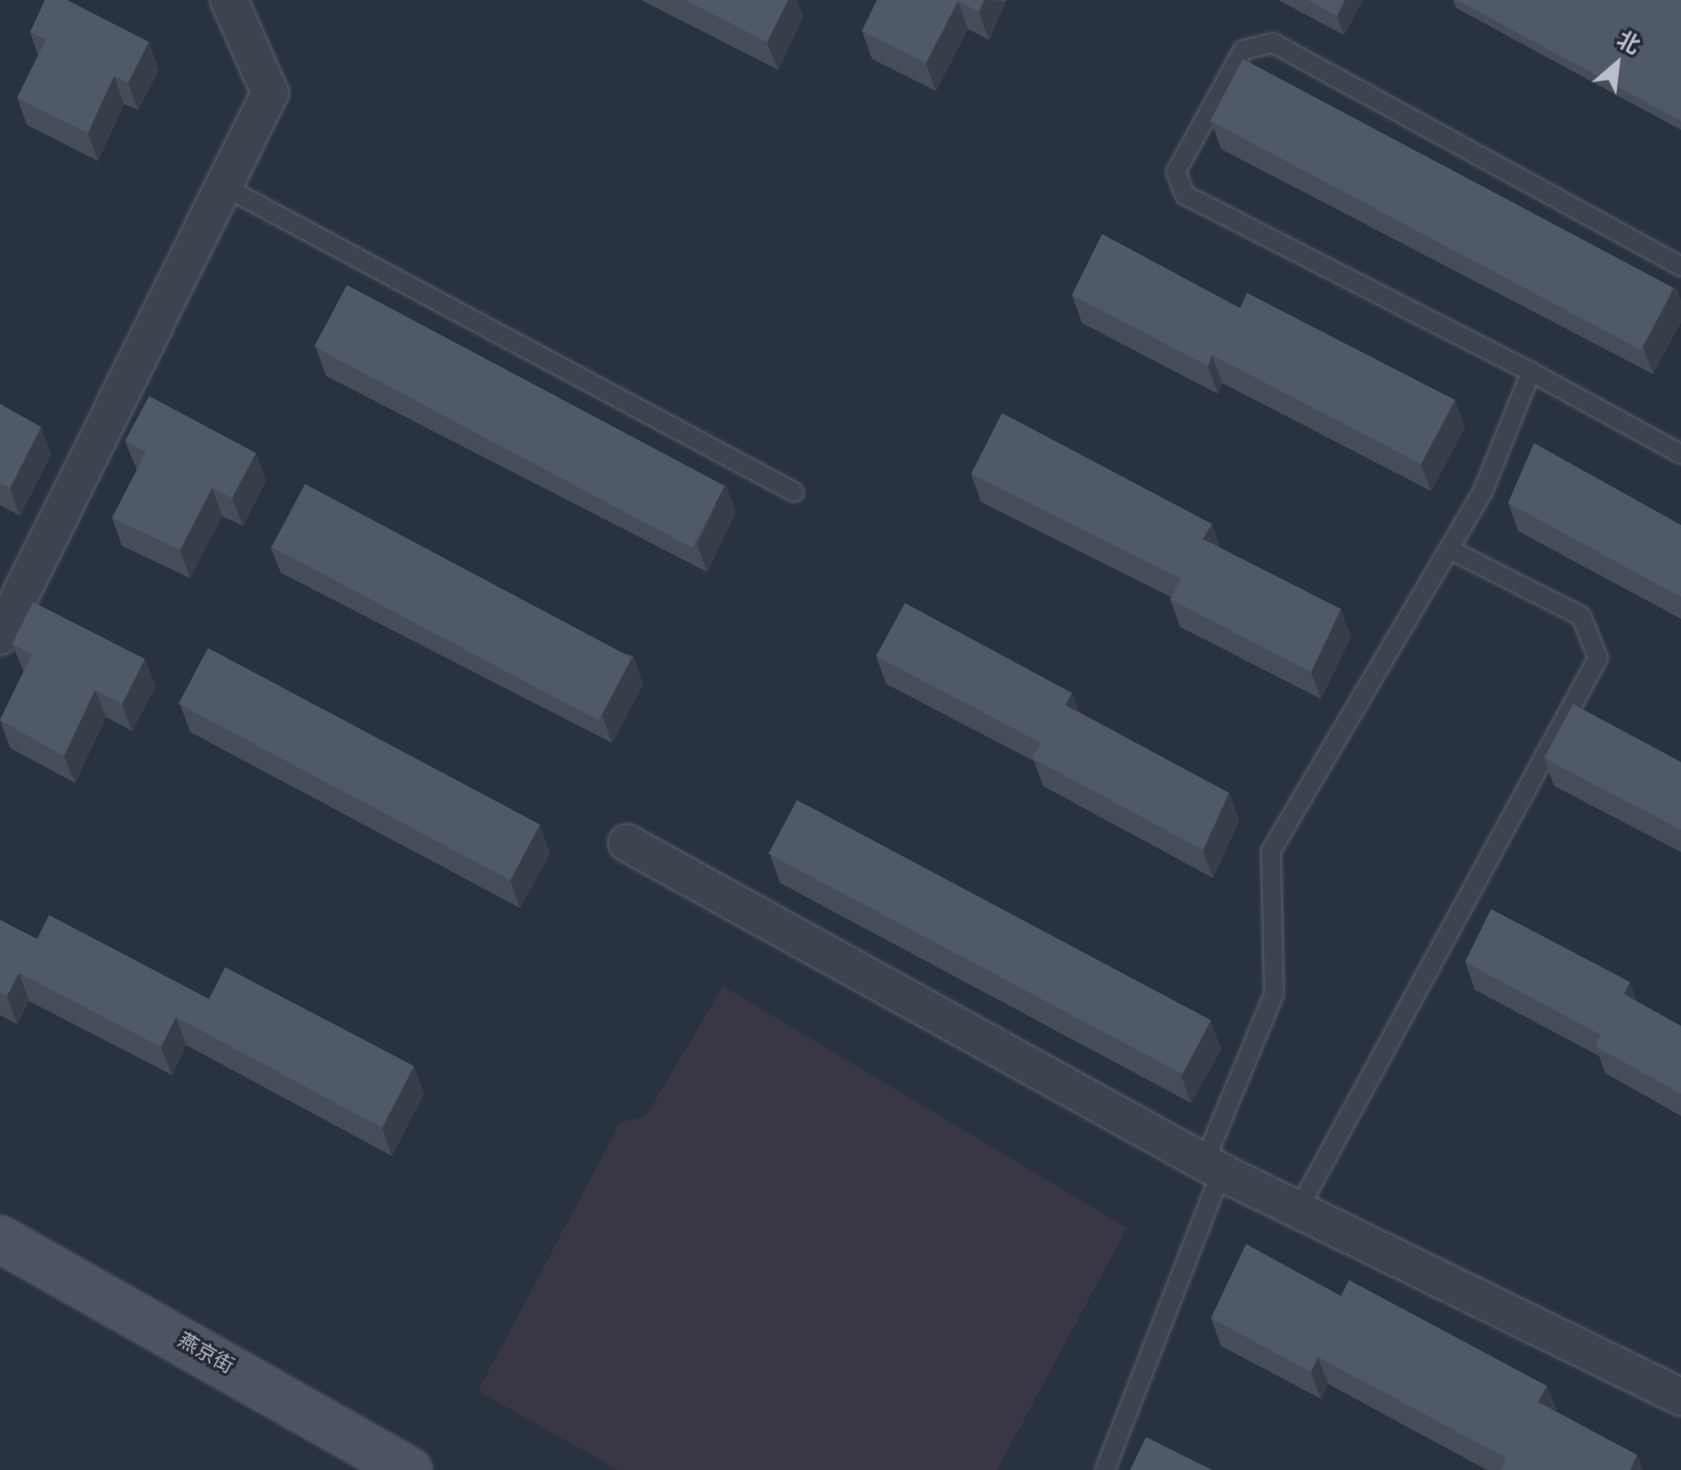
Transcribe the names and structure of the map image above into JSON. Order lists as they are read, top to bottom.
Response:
{
  "streets": {
    "main road": ["燕京街"]
  },
  "north": "top right"
}
